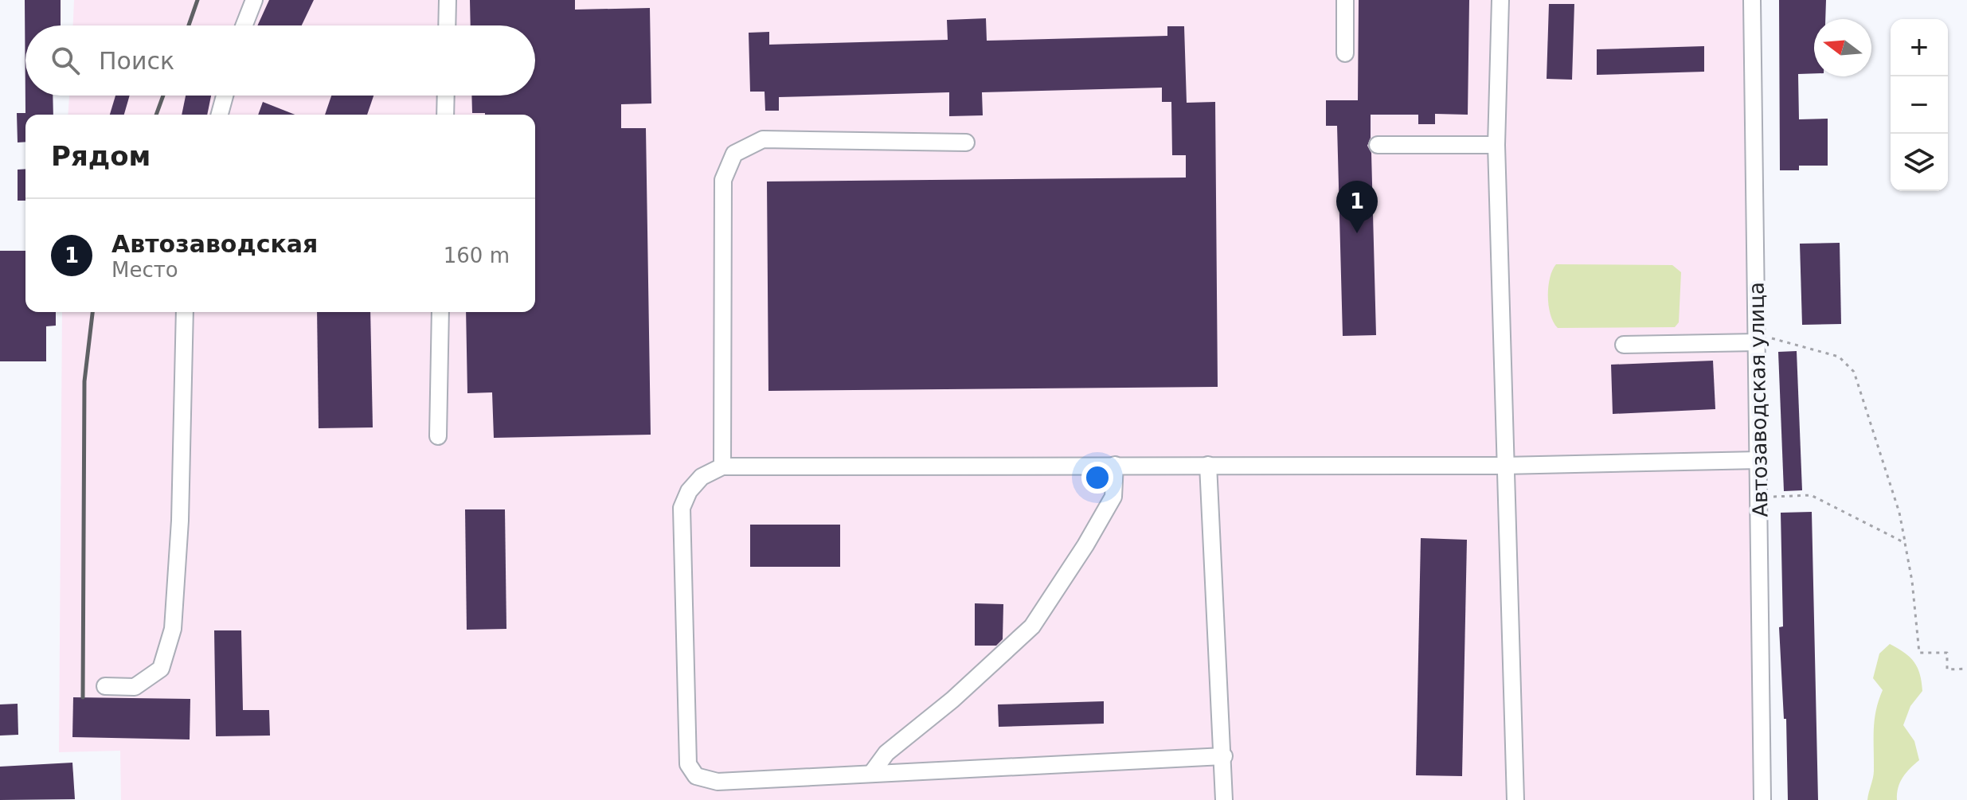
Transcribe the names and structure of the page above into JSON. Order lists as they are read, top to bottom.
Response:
{
  "streets": {
    "street": ["Автозаводская улица"]
  },
  "north": "left",
  "page": {
    "map_buttons": ["+", "−"],
    "search": "Поиск",
    "heading": "Рядом",
    "pins": "1",
    "list": [
      {
        "mark": "1",
        "name": "Автозаводская",
        "note": "Место",
        "value": "160 m"
      }
    ]
  }
}
